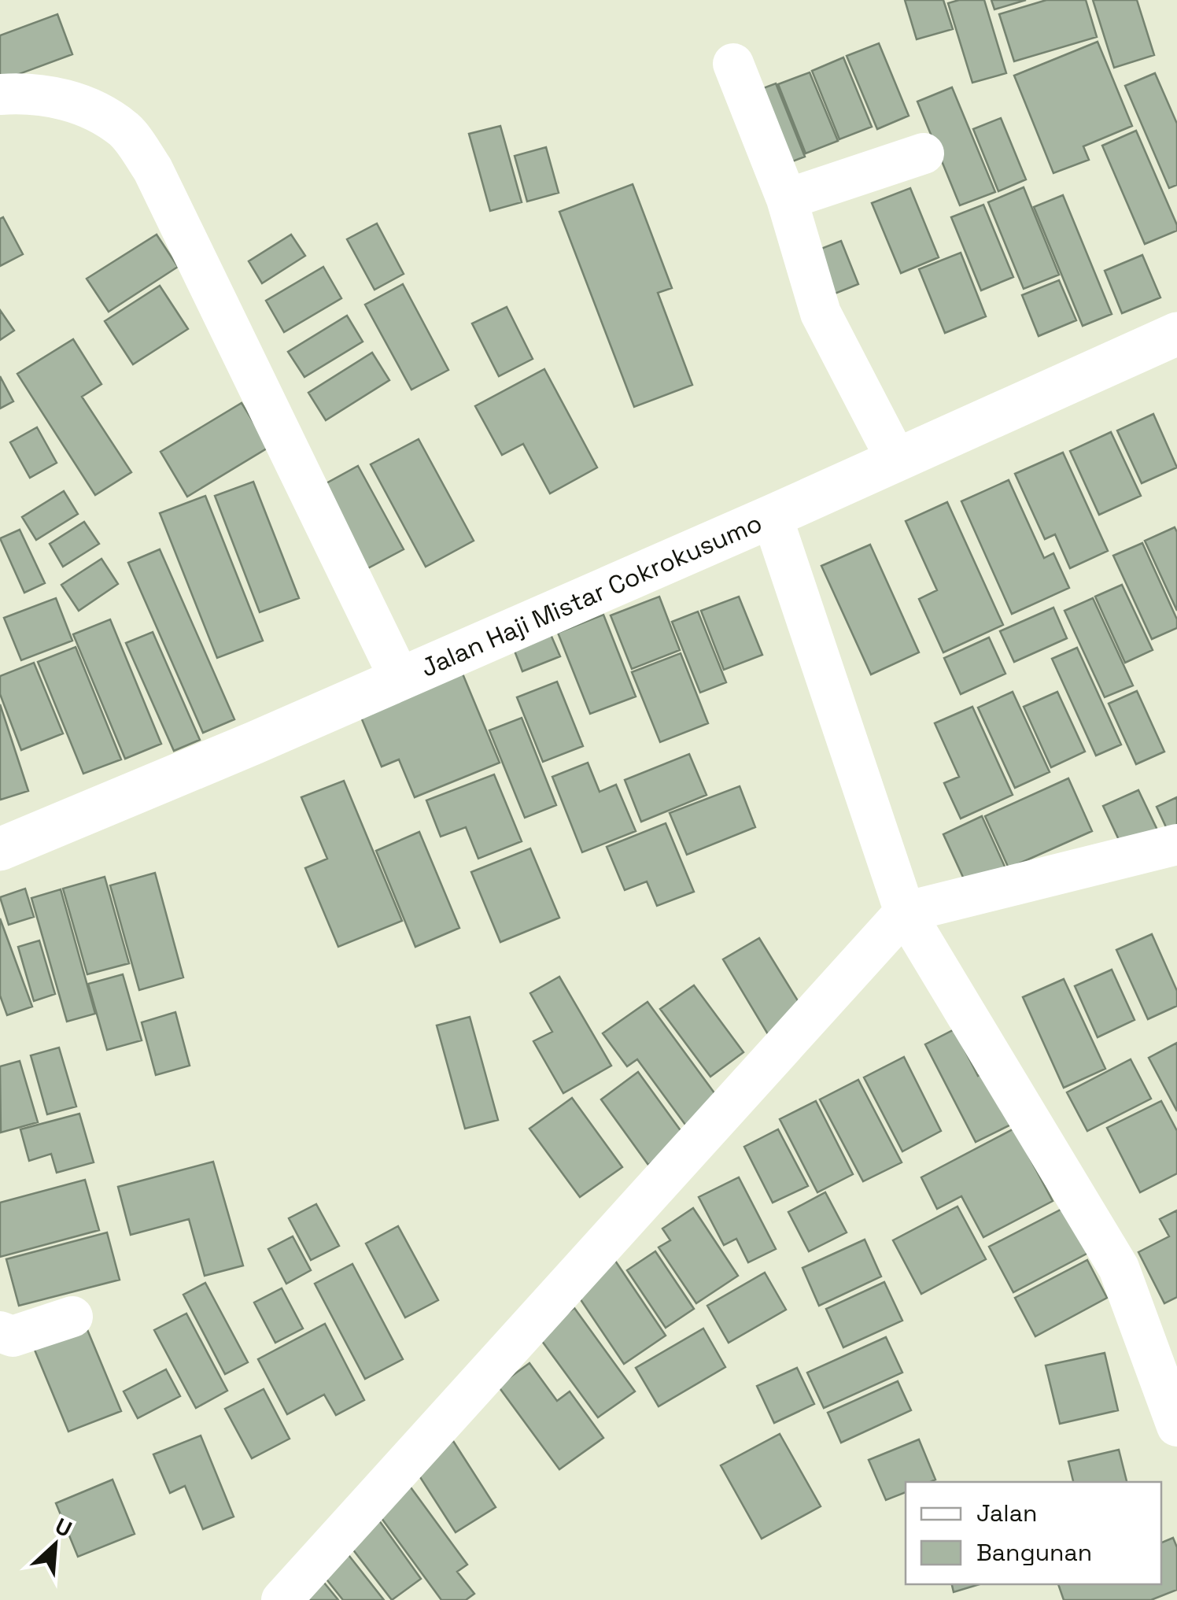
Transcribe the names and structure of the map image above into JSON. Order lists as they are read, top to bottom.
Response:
{
  "streets": {
    "main road": ["Jalan Haji Mistar Cokrokusumo"]
  },
  "legend": ["Jalan", "Bangunan"],
  "north": "top right"
}
